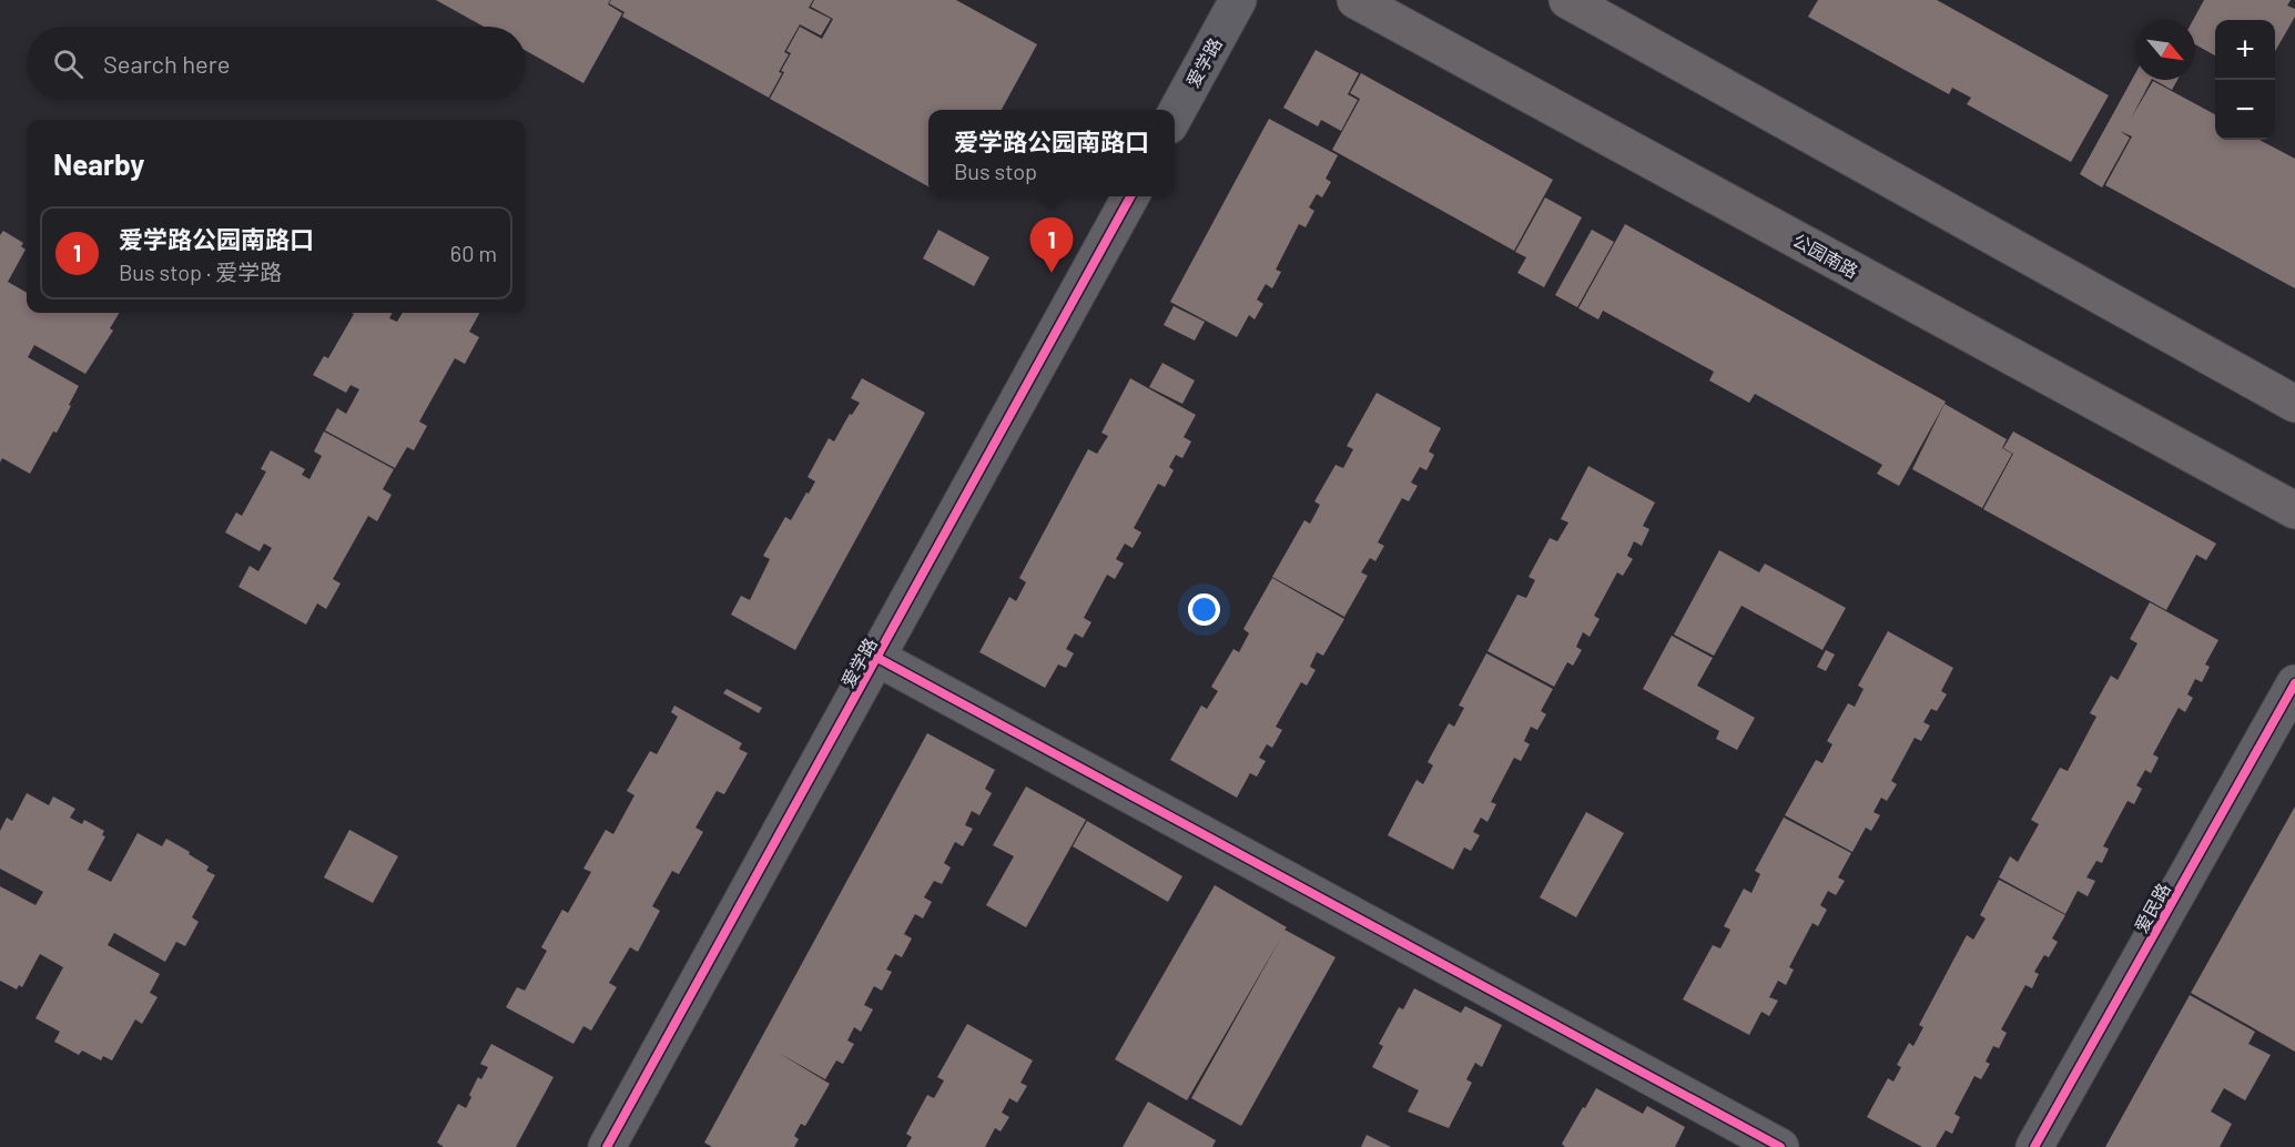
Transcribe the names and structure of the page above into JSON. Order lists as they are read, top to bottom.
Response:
{
  "streets": {
    "main road": ["公园南路"],
    "street": ["爱学路", "爱民路"]
  },
  "north": "bottom right",
  "page": {
    "map_buttons": ["+", "−"],
    "search": "Search here",
    "popup": ["爱学路公园南路口", "Bus stop"],
    "heading": "Nearby",
    "list": [
      {
        "mark": "1",
        "name": "爱学路公园南路口",
        "note": "Bus stop · 爱学路",
        "value": "60 m"
      }
    ],
    "pins": "1"
  }
}
